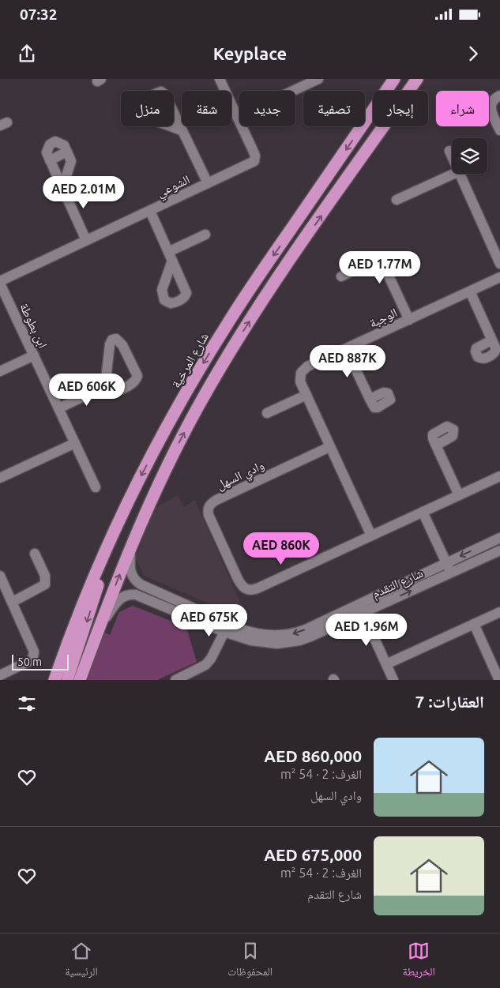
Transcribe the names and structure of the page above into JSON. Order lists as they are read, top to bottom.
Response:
{
  "streets": {
    "highway": ["شارع المرخية"],
    "street": [
      "الشوعي",
      "الوجبة",
      "ابن بطوطة",
      "وادي السهل",
      "شارع التقدم"
    ]
  },
  "crossings": [
    ["الوجبة", "وادي السهل"]
  ],
  "scale_bar": "50 m",
  "page": {
    "status": "07:32",
    "header": "Keyplace",
    "chip": [
      "شراء",
      "إيجار",
      "تصفية",
      "جديد",
      "شقة",
      "منزل"
    ],
    "price": [
      "AED 2.01M",
      "AED 1.77M",
      "AED 887K",
      "AED 606K",
      "AED 860K",
      "AED 675K",
      "AED 1.96M"
    ],
    "scale": "50 m",
    "heading": "العقارات: 7",
    "list": [
      {
        "name": "AED 860,000",
        "note": "الغرف: 2 · 54 m² · وادي السهل"
      },
      {
        "name": "AED 675,000",
        "note": "الغرف: 2 · 54 m² · شارع التقدم"
      }
    ],
    "tabs": ["الخريطة", "المحفوظات", "الرئيسية"]
  }
}
